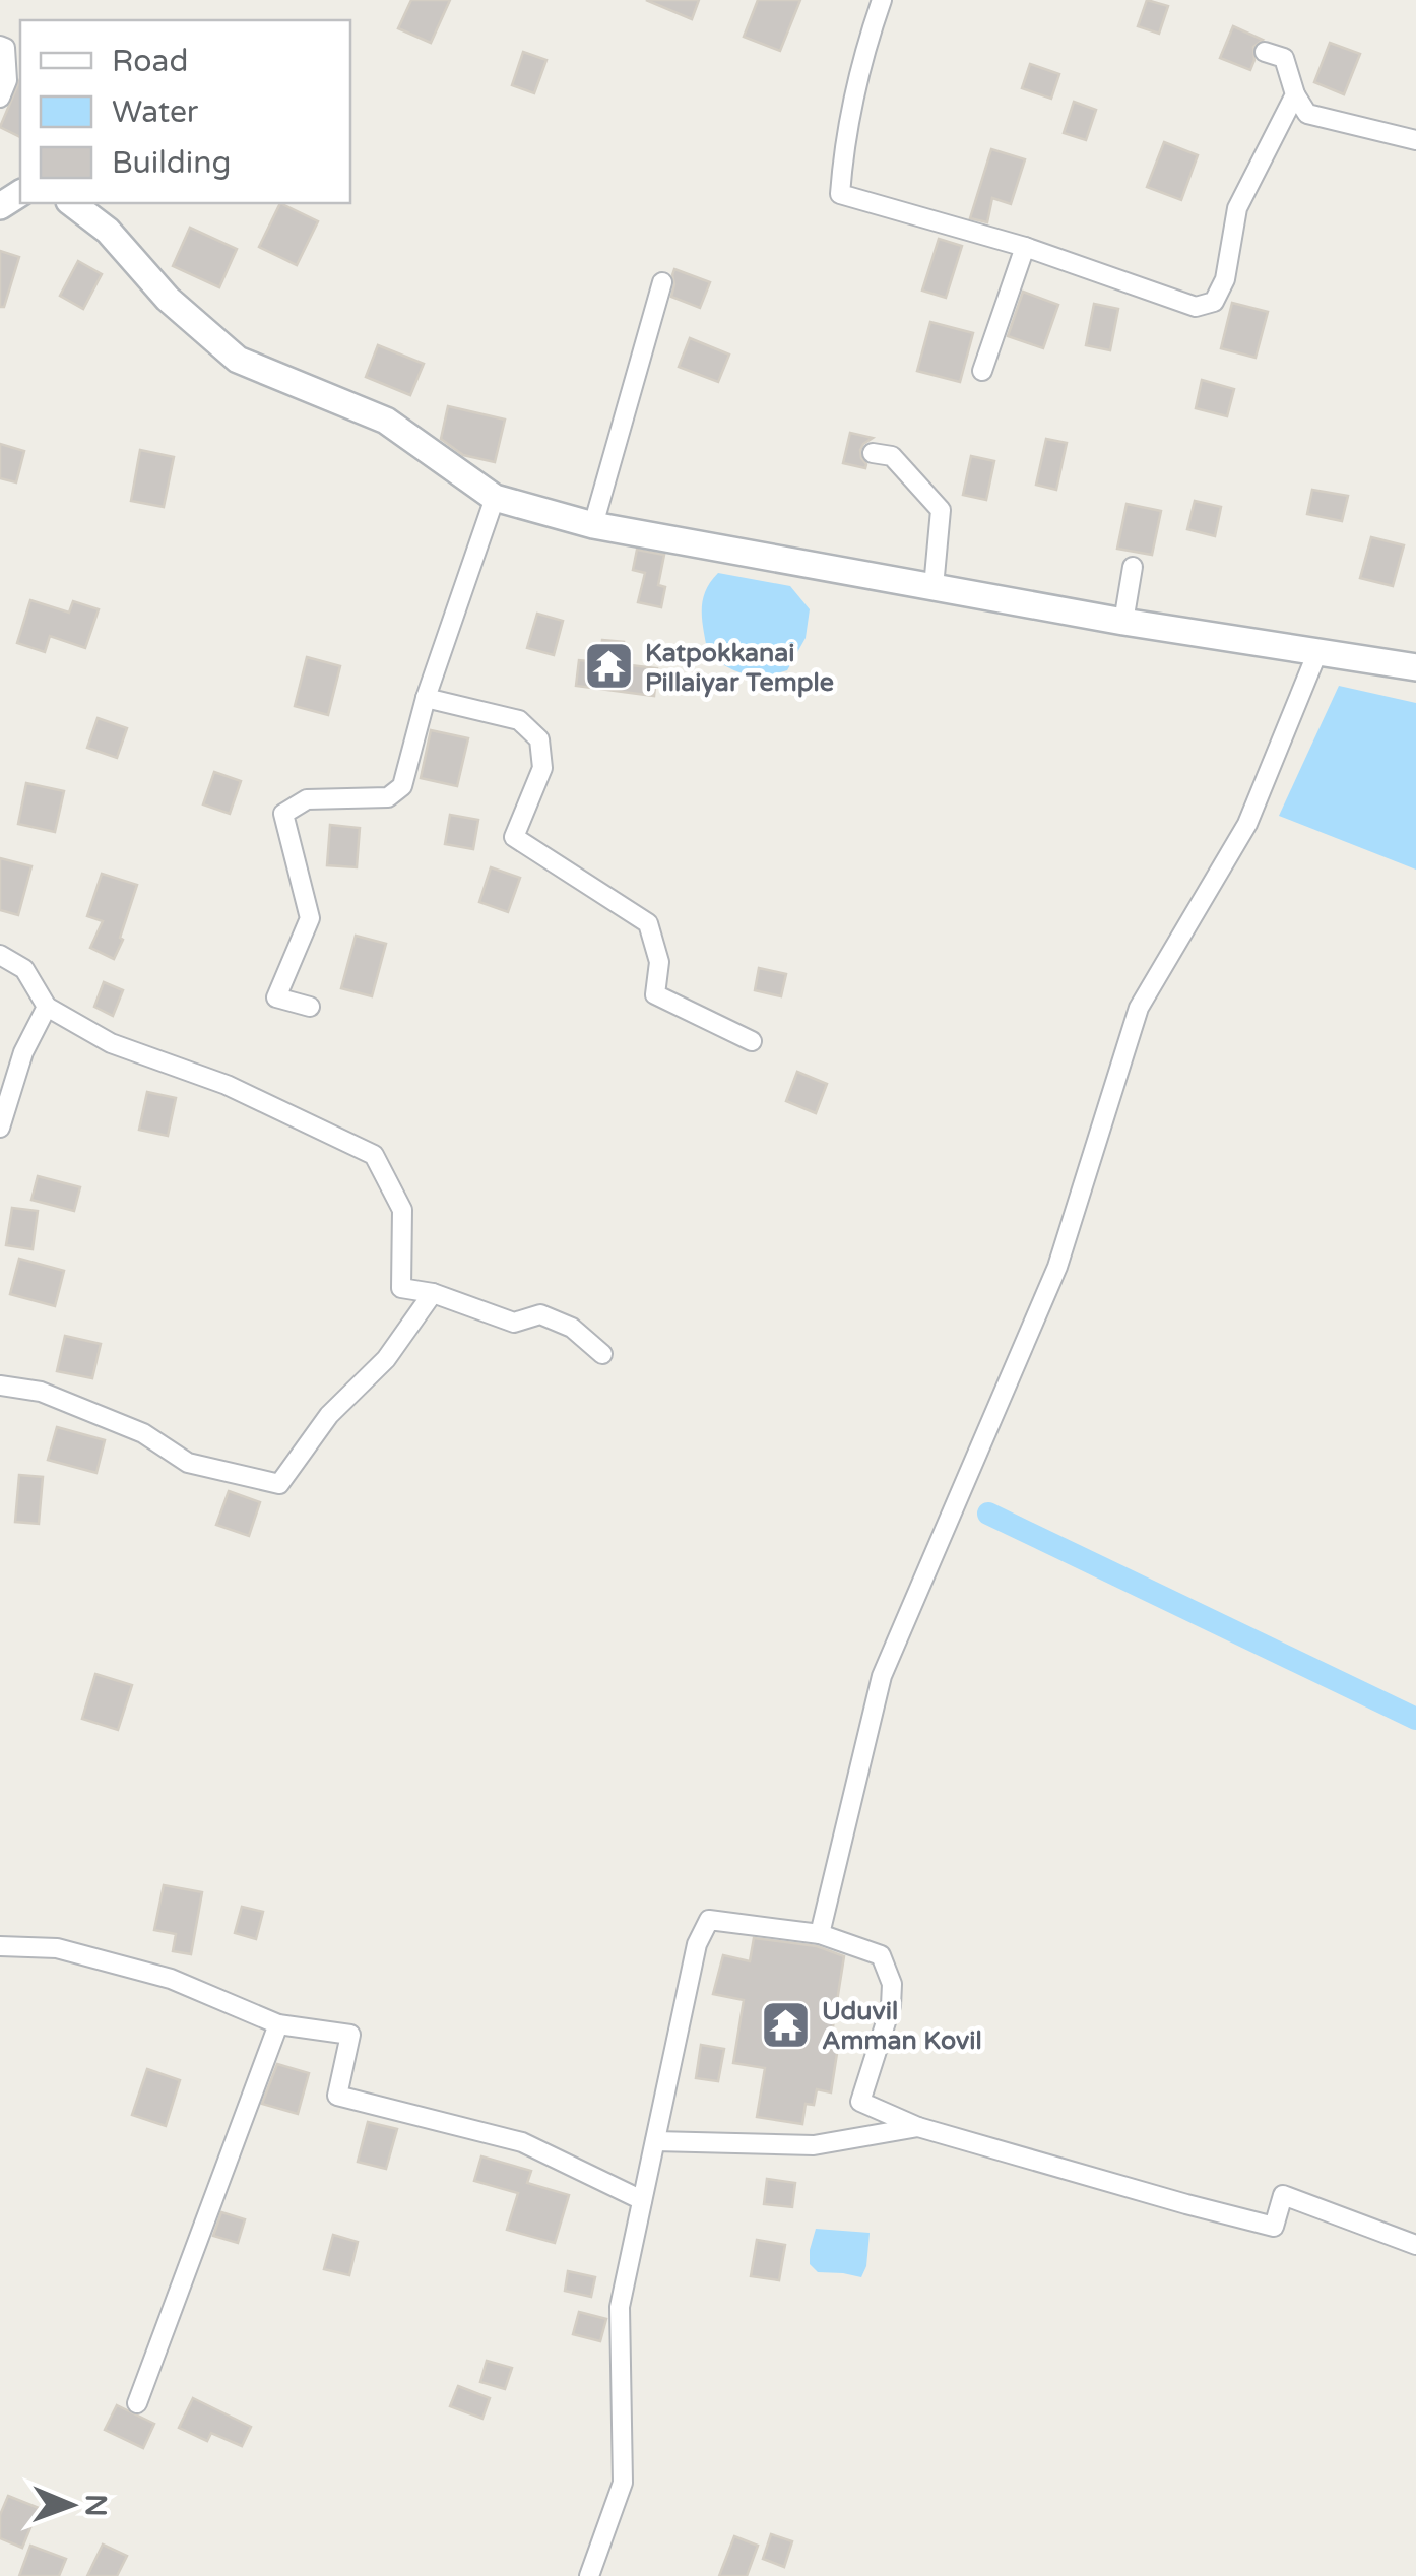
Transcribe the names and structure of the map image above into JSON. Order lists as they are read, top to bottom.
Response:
{
  "places": {
    "temple": ["Katpokkanai Pillaiyar Temple", "Uduvil Amman Kovil"]
  },
  "legend": ["Road", "Water", "Building"],
  "north": "right"
}
